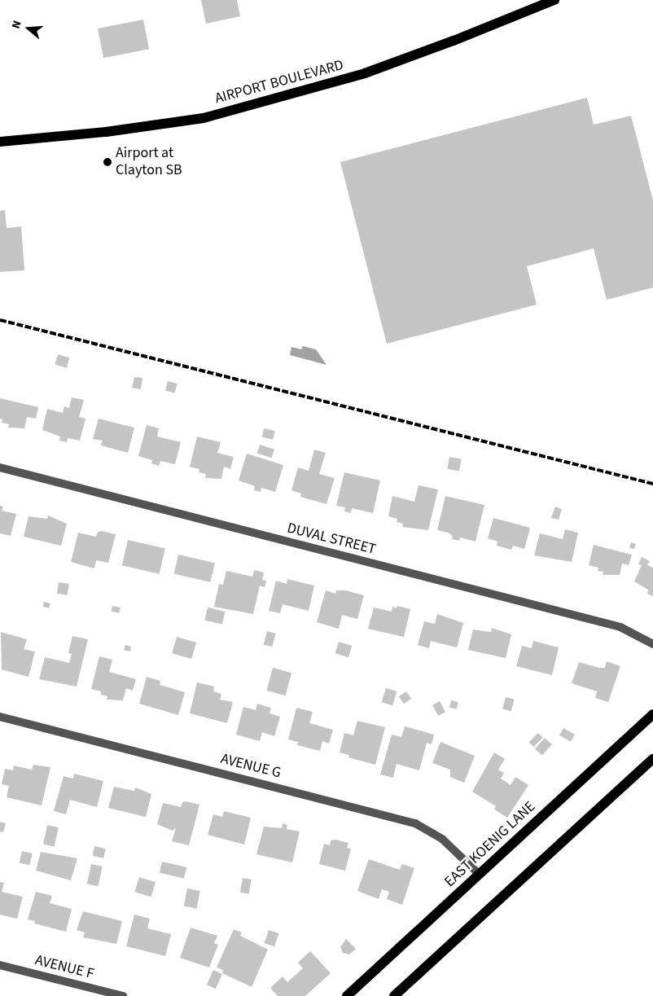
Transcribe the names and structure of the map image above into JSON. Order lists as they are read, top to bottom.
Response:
{
  "streets": {
    "main road": ["AIRPORT BOULEVARD", "EAST KOENIG LANE"],
    "street": ["DUVAL STREET", "AVENUE G", "AVENUE F"]
  },
  "crossings": [
    ["AVENUE G", "EAST KOENIG LANE"]
  ],
  "places": ["Airport at Clayton SB"],
  "north": "left"
}
